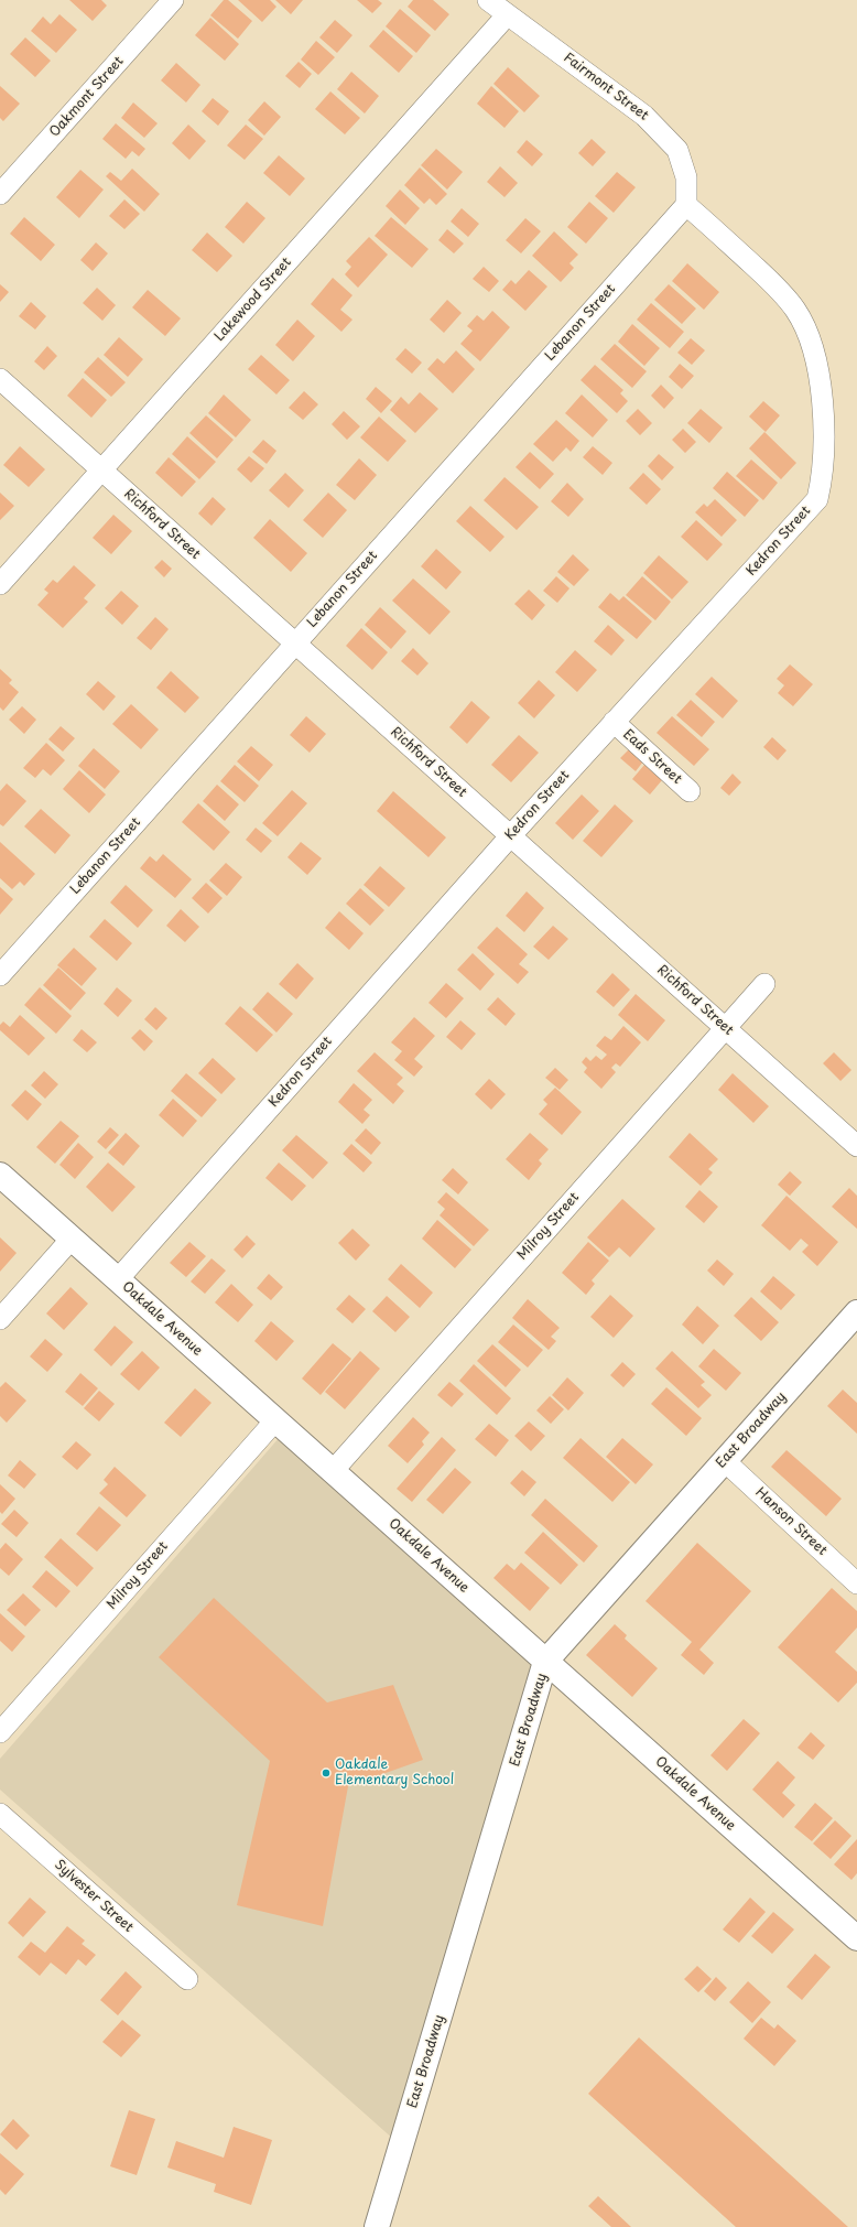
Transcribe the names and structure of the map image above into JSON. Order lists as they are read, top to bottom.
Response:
{
  "streets": {
    "street": [
      "Fairmont Street",
      "Oakmont Street",
      "Lakewood Street",
      "Lebanon Street",
      "Richford Street",
      "Kedron Street",
      "Eads Street",
      "Milroy Street",
      "Oakdale Avenue",
      "East Broadway",
      "Hanson Street",
      "Sylvester Street"
    ]
  },
  "crossings": [
    ["Fairmont Street", "Lakewood Street"],
    ["Fairmont Street", "Lebanon Street"],
    ["Fairmont Street", "Kedron Street"],
    ["Lakewood Street", "Richford Street"],
    ["Lebanon Street", "Richford Street"],
    ["Lebanon Street", "Kedron Street"],
    ["Richford Street", "Kedron Street"],
    ["Richford Street", "Milroy Street"],
    ["Kedron Street", "Eads Street"],
    ["Kedron Street", "Oakdale Avenue"],
    ["Milroy Street", "Oakdale Avenue"],
    ["Oakdale Avenue", "East Broadway"],
    ["East Broadway", "Hanson Street"]
  ],
  "places": ["Oakdale Elementary School"]
}
